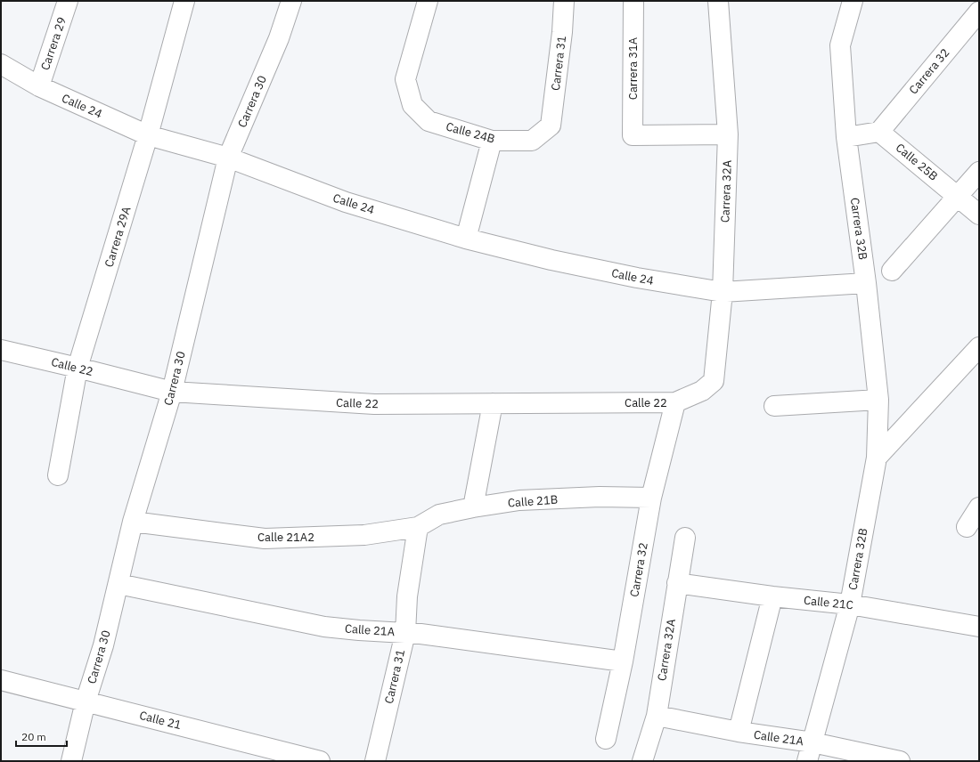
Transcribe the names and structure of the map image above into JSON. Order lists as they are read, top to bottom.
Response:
{
  "streets": {
    "street": [
      "Carrera 29",
      "Carrera 31",
      "Carrera 31A",
      "Carrera 32",
      "Carrera 30",
      "Calle 24",
      "Calle 24B",
      "Calle 25B",
      "Carrera 32A",
      "Carrera 32B",
      "Carrera 29A",
      "Calle 22",
      "Calle 21B",
      "Calle 21A2",
      "Calle 21C",
      "Calle 21A",
      "Calle 21"
    ]
  },
  "crossings": [
    ["Carrera 29", "Calle 24"],
    ["Carrera 31", "Calle 24B"],
    ["Carrera 31", "Calle 21B"],
    ["Carrera 31", "Calle 21A2"],
    ["Carrera 31", "Calle 21A"],
    ["Carrera 31A", "Carrera 32A"],
    ["Carrera 32", "Calle 25B"],
    ["Carrera 32", "Calle 22"],
    ["Carrera 32", "Calle 21B"],
    ["Carrera 32", "Calle 21A"],
    ["Carrera 30", "Calle 24"],
    ["Carrera 30", "Calle 22"],
    ["Carrera 30", "Calle 21A2"],
    ["Carrera 30", "Calle 21A"],
    ["Carrera 30", "Calle 21"],
    ["Calle 24", "Carrera 32A"],
    ["Calle 24", "Carrera 32B"],
    ["Calle 24", "Carrera 29A"],
    ["Carrera 32A", "Calle 22"],
    ["Carrera 32A", "Calle 21C"],
    ["Carrera 32A", "Calle 21A"],
    ["Carrera 32B", "Calle 21C"],
    ["Carrera 32B", "Calle 21A"],
    ["Carrera 29A", "Calle 22"],
    ["Calle 21B", "Calle 21A2"]
  ],
  "scale_bar": "20 m"
}
